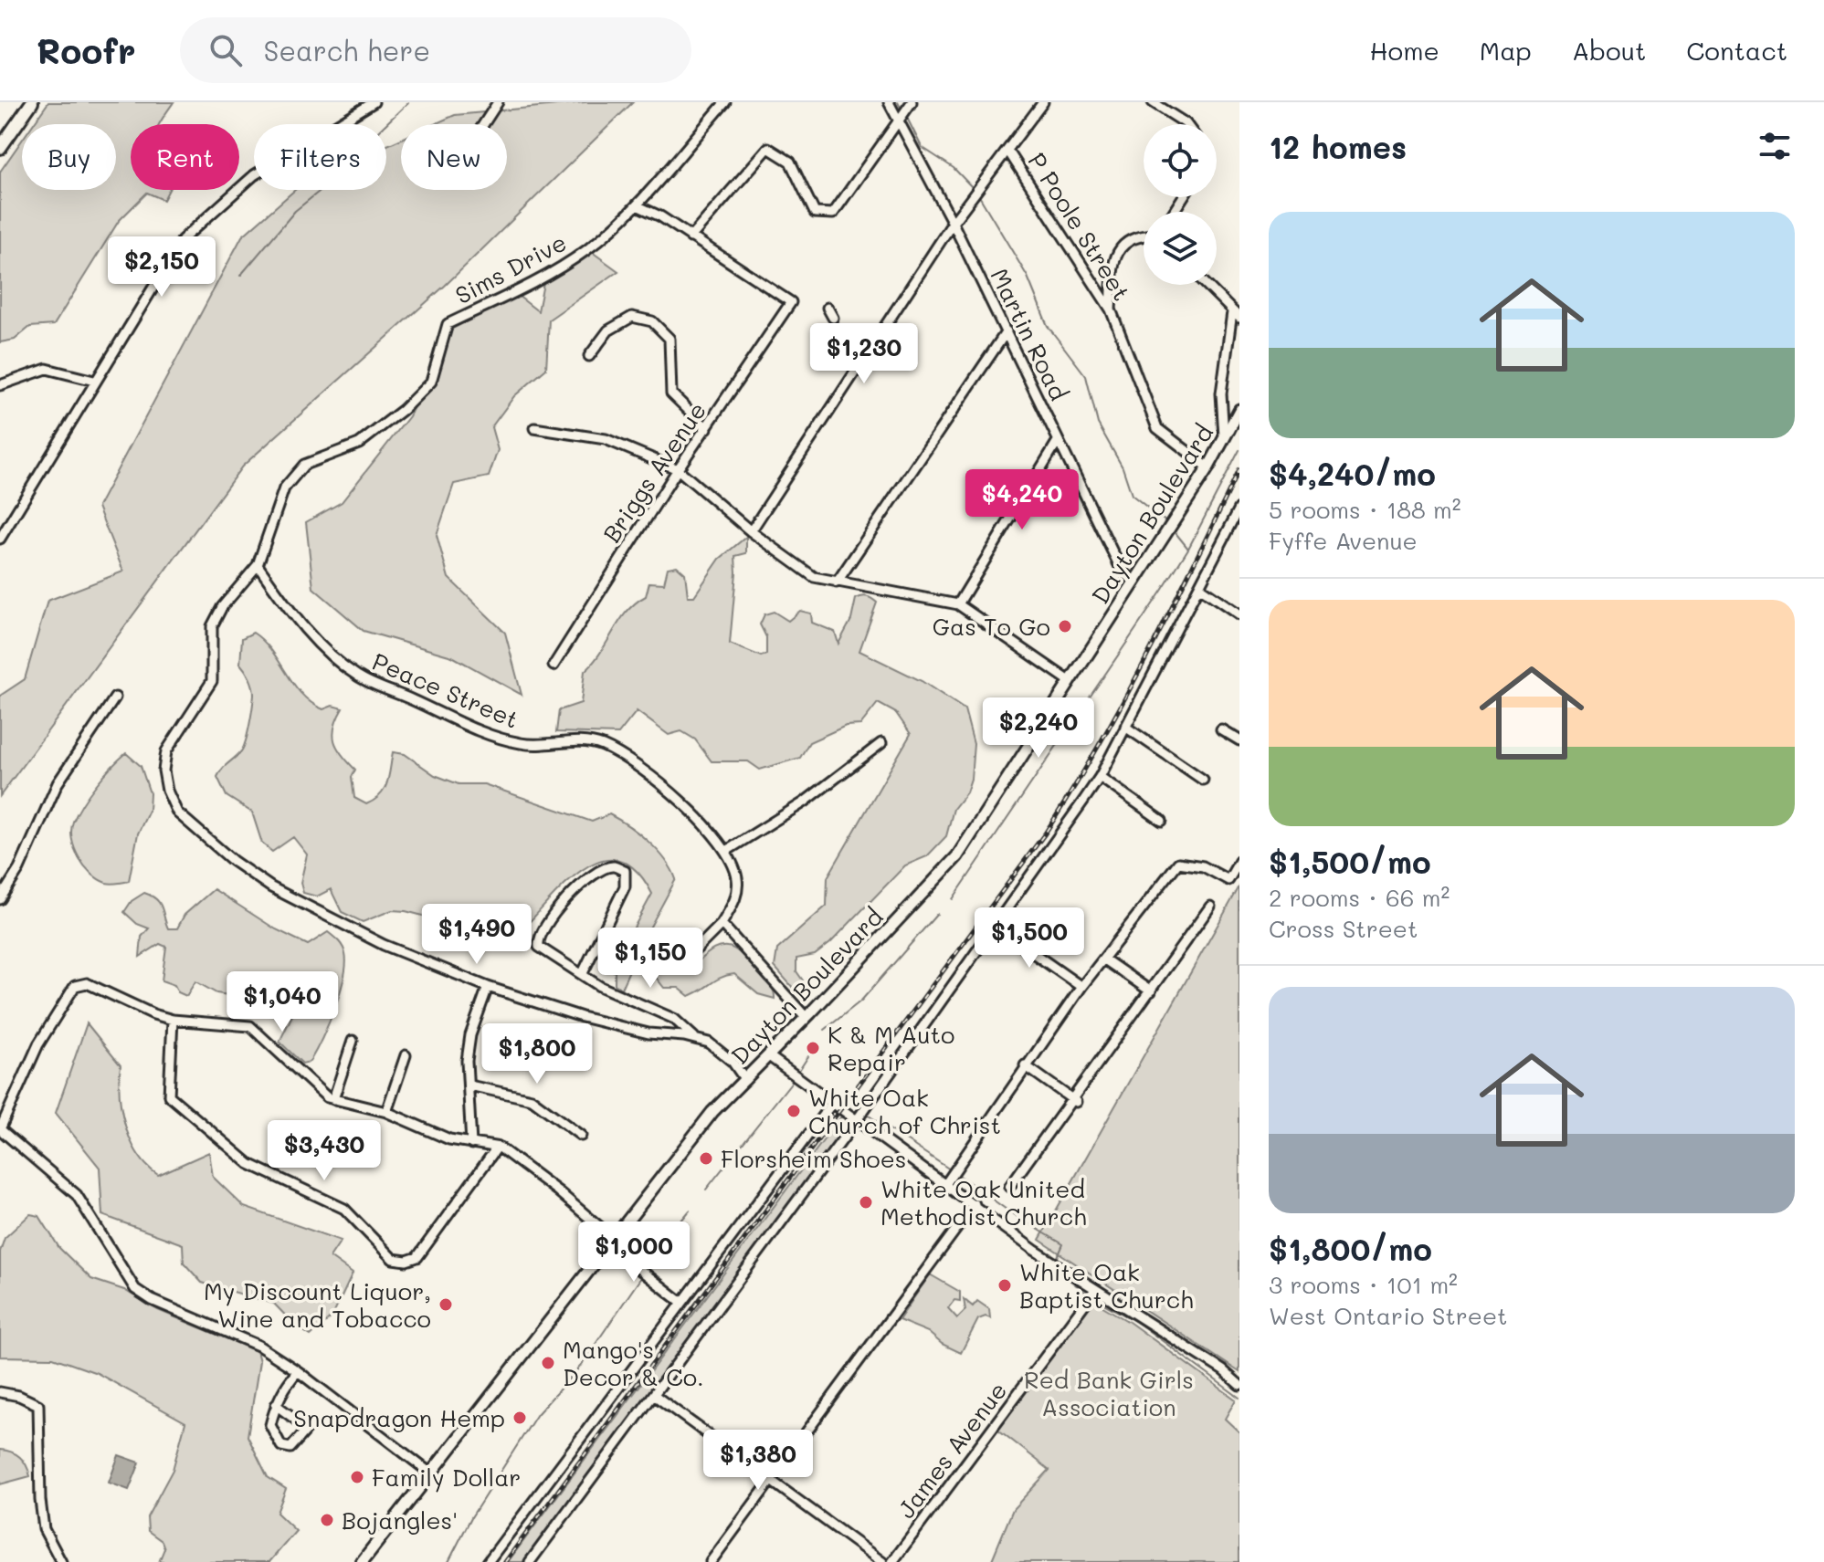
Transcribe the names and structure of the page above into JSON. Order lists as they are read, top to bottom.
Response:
{
  "streets": {
    "main road": ["Dayton Boulevard"],
    "street": [
      "P Poole Street",
      "Sims Drive",
      "Martin Road",
      "Briggs Avenue",
      "Peace Street",
      "James Avenue"
    ]
  },
  "crossings": [
    ["P Poole Street", "Dayton Boulevard"],
    ["Sims Drive", "Peace Street"],
    ["Martin Road", "Dayton Boulevard"]
  ],
  "parks": ["Red Bank Girls Association"],
  "places": [
    "Gas To Go",
    "K & M Auto Repair",
    "White Oak Church of Christ",
    "Florsheim Shoes",
    "White Oak United Methodist Church",
    "White Oak Baptist Church",
    "My Discount Liquor, Wine and Tobacco",
    "Mango's Decor & Co.",
    "Snapdragon Hemp",
    "Family Dollar",
    "Bojangles'"
  ],
  "page": {
    "header": "Roofr",
    "search": "Search here",
    "nav": [
      "Home",
      "Map",
      "About",
      "Contact"
    ],
    "heading": "12 homes",
    "chip": [
      "Buy",
      "Rent",
      "Filters",
      "New"
    ],
    "list": [
      {
        "name": "$4,240/mo",
        "note": "5 rooms · 188 m² · Fyffe Avenue"
      },
      {
        "name": "$1,500/mo",
        "note": "2 rooms · 66 m² · Cross Street"
      },
      {
        "name": "$1,800/mo",
        "note": "3 rooms · 101 m² · West Ontario Street"
      }
    ],
    "price": [
      "$2,150",
      "$1,230",
      "$4,240",
      "$2,240",
      "$1,490",
      "$1,500",
      "$1,150",
      "$1,040",
      "$1,800",
      "$3,430",
      "$1,000",
      "$1,380"
    ]
  }
}
